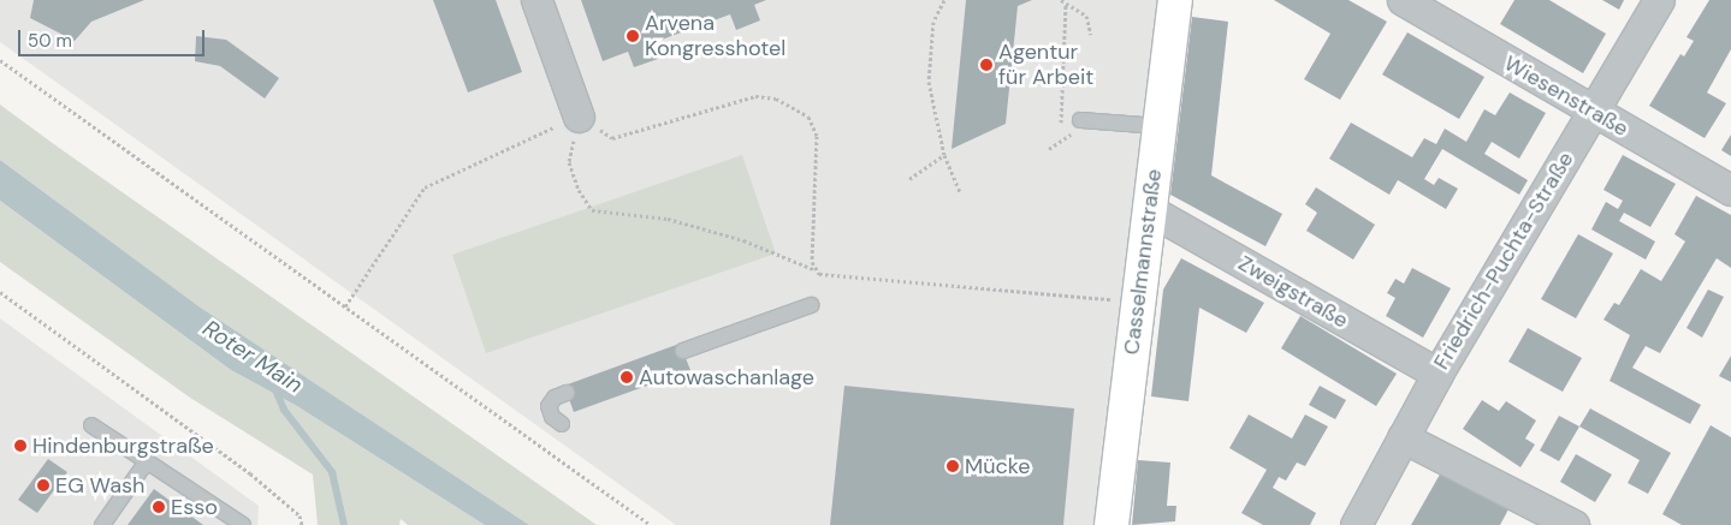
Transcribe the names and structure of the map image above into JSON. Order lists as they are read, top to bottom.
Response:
{
  "streets": {
    "street": [
      "Wiesenstraße",
      "Friedrich-Puchta-Straße",
      "Casselmannstraße",
      "Zweigstraße"
    ]
  },
  "crossings": [
    ["Wiesenstraße", "Friedrich-Puchta-Straße"],
    ["Friedrich-Puchta-Straße", "Zweigstraße"],
    ["Casselmannstraße", "Zweigstraße"]
  ],
  "water": ["Roter Main"],
  "places": [
    "Arvena Kongresshotel",
    "Agentur für Arbeit",
    "Autowaschanlage",
    "Hindenburgstraße",
    "Mücke",
    "EG Wash",
    "Esso"
  ],
  "scale_bar": "50 m"
}
